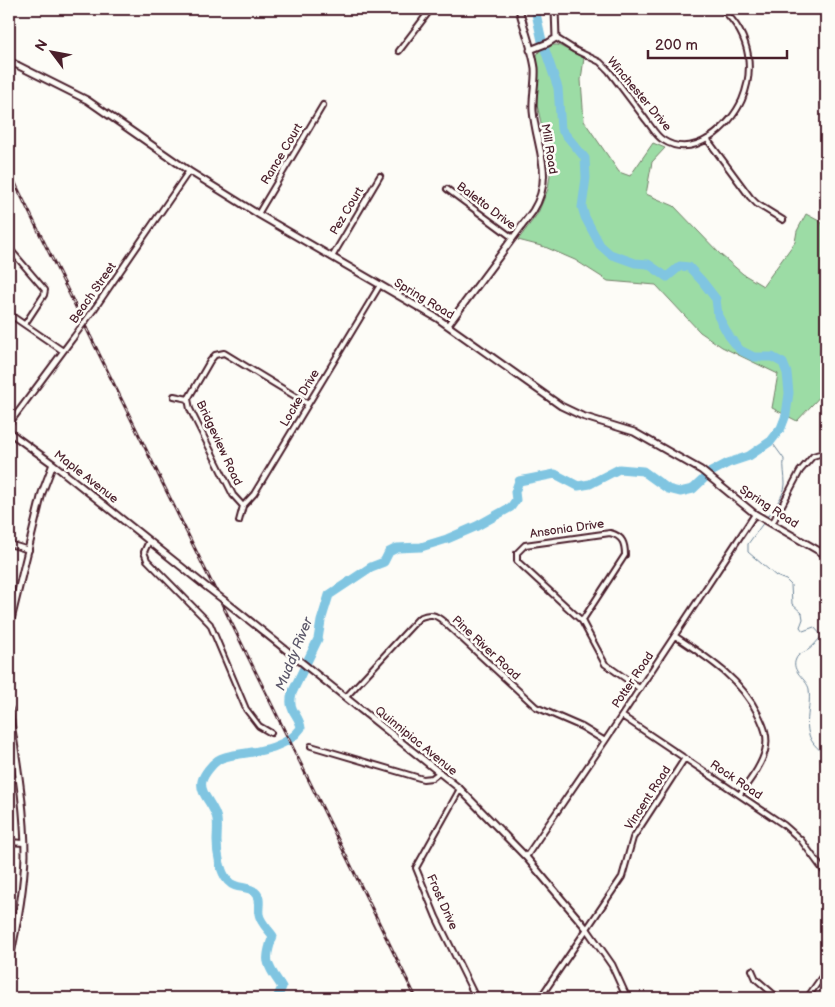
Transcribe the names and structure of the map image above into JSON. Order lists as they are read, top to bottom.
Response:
{
  "streets": {
    "street": [
      "Winchester Drive",
      "Mill Road",
      "Rance Court",
      "Baletto Drive",
      "Pez Court",
      "Beach Street",
      "Spring Road",
      "Locke Drive",
      "Bridgeview Road",
      "Maple Avenue",
      "Ansonia Drive",
      "Pine River Road",
      "Potter Road",
      "Quinnipiac Avenue",
      "Rock Road",
      "Vincent Road",
      "Frost Drive"
    ]
  },
  "crossings": [
    ["Mill Road", "Baletto Drive"],
    ["Mill Road", "Spring Road"],
    ["Rance Court", "Spring Road"],
    ["Pez Court", "Spring Road"],
    ["Beach Street", "Spring Road"],
    ["Spring Road", "Locke Drive"],
    ["Spring Road", "Potter Road"],
    ["Locke Drive", "Bridgeview Road"],
    ["Maple Avenue", "Quinnipiac Avenue"],
    ["Ansonia Drive", "Potter Road"],
    ["Pine River Road", "Potter Road"],
    ["Pine River Road", "Quinnipiac Avenue"],
    ["Potter Road", "Quinnipiac Avenue"],
    ["Potter Road", "Rock Road"],
    ["Quinnipiac Avenue", "Vincent Road"],
    ["Quinnipiac Avenue", "Frost Drive"],
    ["Rock Road", "Vincent Road"]
  ],
  "water": ["Muddy River"],
  "scale_bar": "200 m",
  "north": "top left"
}
